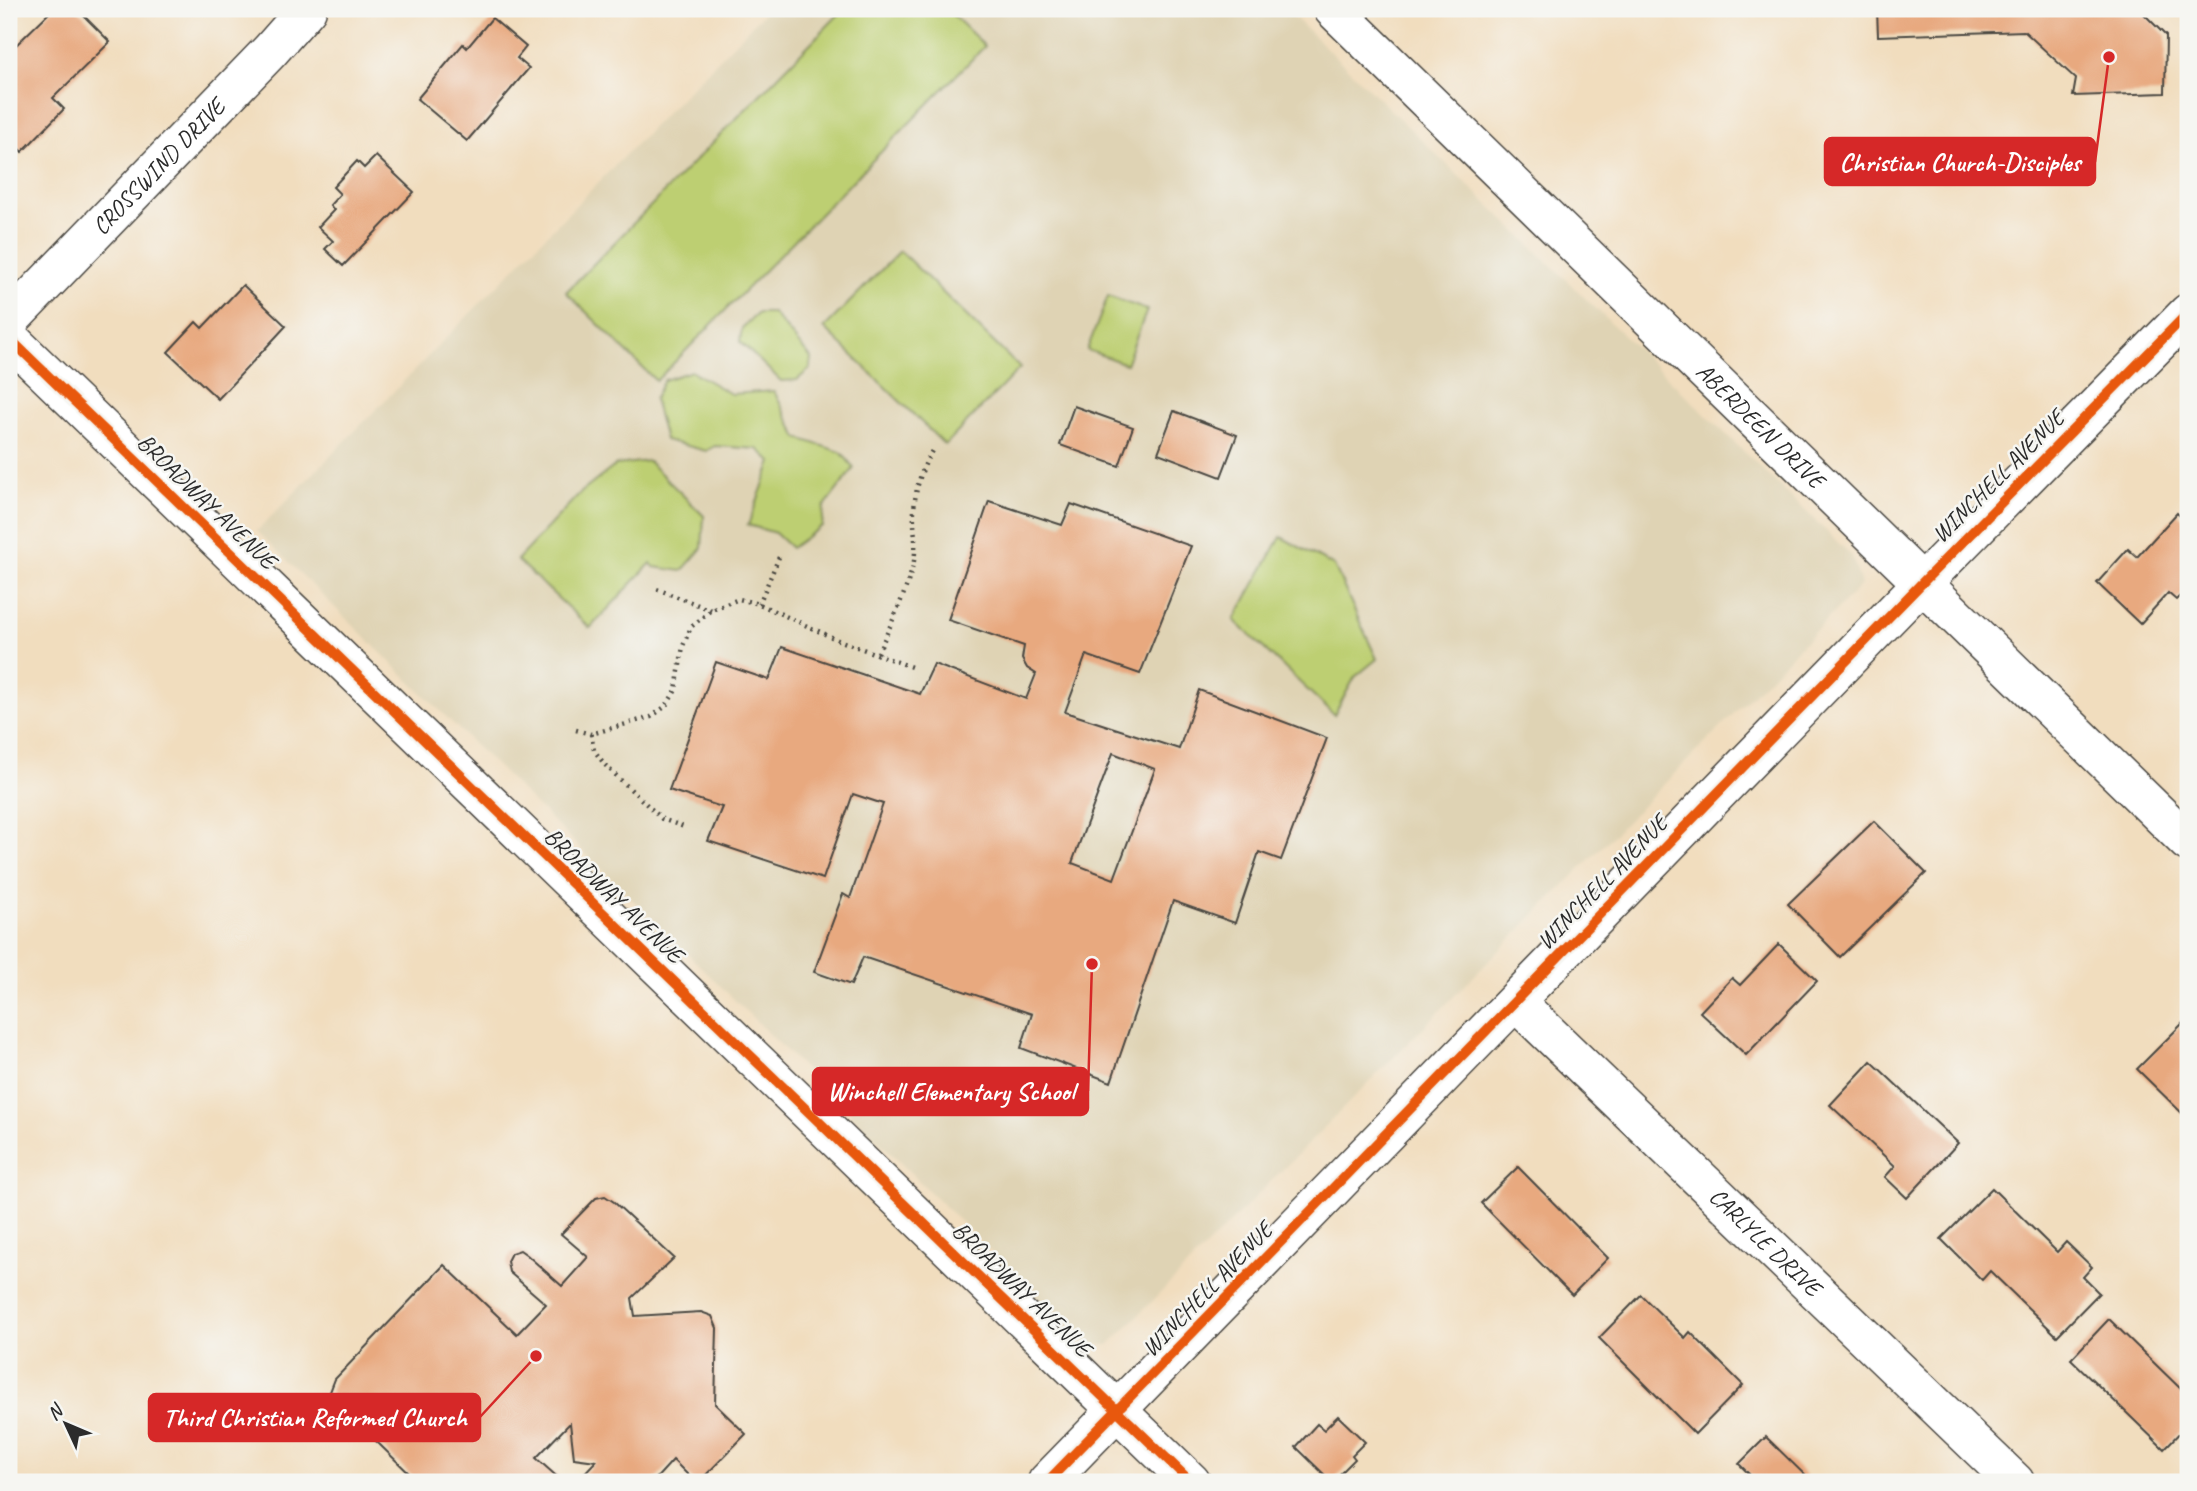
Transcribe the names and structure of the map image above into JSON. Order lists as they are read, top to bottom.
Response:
{
  "streets": {
    "street": [
      "CROSSWIND DRIVE",
      "ABERDEEN DRIVE",
      "WINCHELL AVENUE",
      "BROADWAY AVENUE",
      "CARLYLE DRIVE"
    ]
  },
  "crossings": [
    ["ABERDEEN DRIVE", "WINCHELL AVENUE"],
    ["WINCHELL AVENUE", "BROADWAY AVENUE"],
    ["WINCHELL AVENUE", "CARLYLE DRIVE"]
  ],
  "places": ["Christian Church-Disciples", "Winchell Elementary School", "Third Christian Reformed Church"],
  "north": "top left"
}
